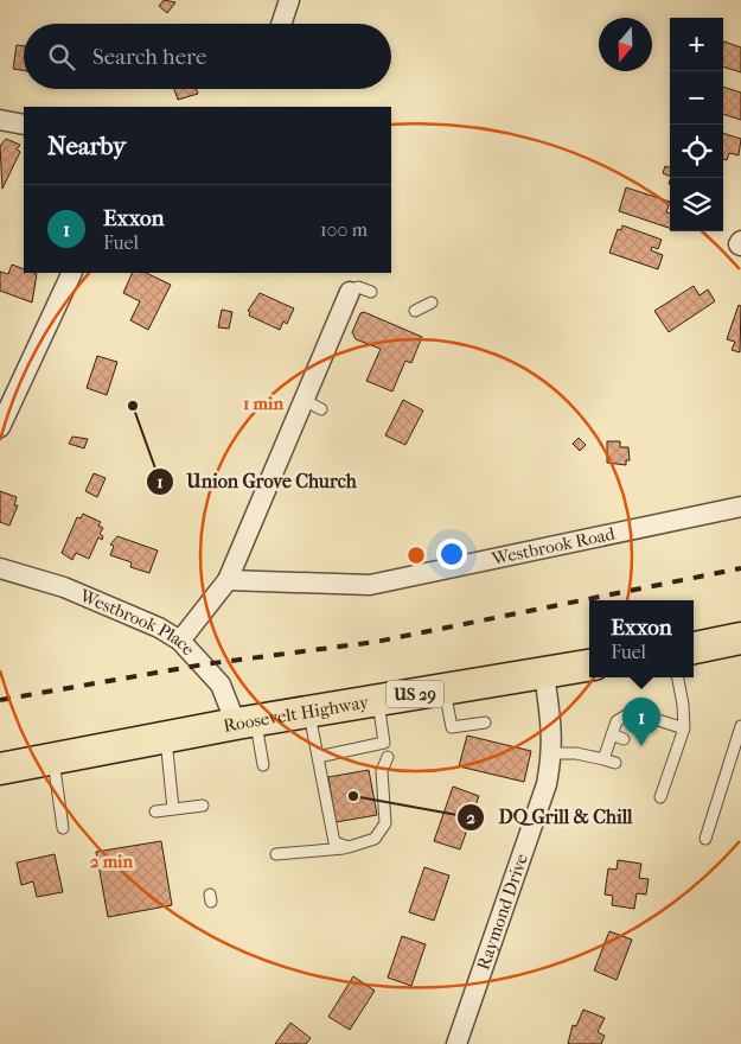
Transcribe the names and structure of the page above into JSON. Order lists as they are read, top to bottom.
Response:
{
  "streets": {
    "main road": ["US 29", "Roosevelt Highway"],
    "street": ["Westbrook Road", "Westbrook Place", "Raymond Drive"]
  },
  "crossings": [
    ["Westbrook Place", "Roosevelt Highway"],
    ["Roosevelt Highway", "Raymond Drive"]
  ],
  "places": ["Union Grove Church", "DQ Grill & Chill"],
  "north": "bottom",
  "page": {
    "map_buttons": ["+", "−"],
    "search": "Search here",
    "heading": "Nearby",
    "list": [
      {
        "mark": "1",
        "name": "Exxon",
        "note": "Fuel",
        "value": "100 m"
      }
    ],
    "popup": ["Exxon", "Fuel"],
    "pins": "1"
  },
  "rings": ["1 min", "2 min"]
}
